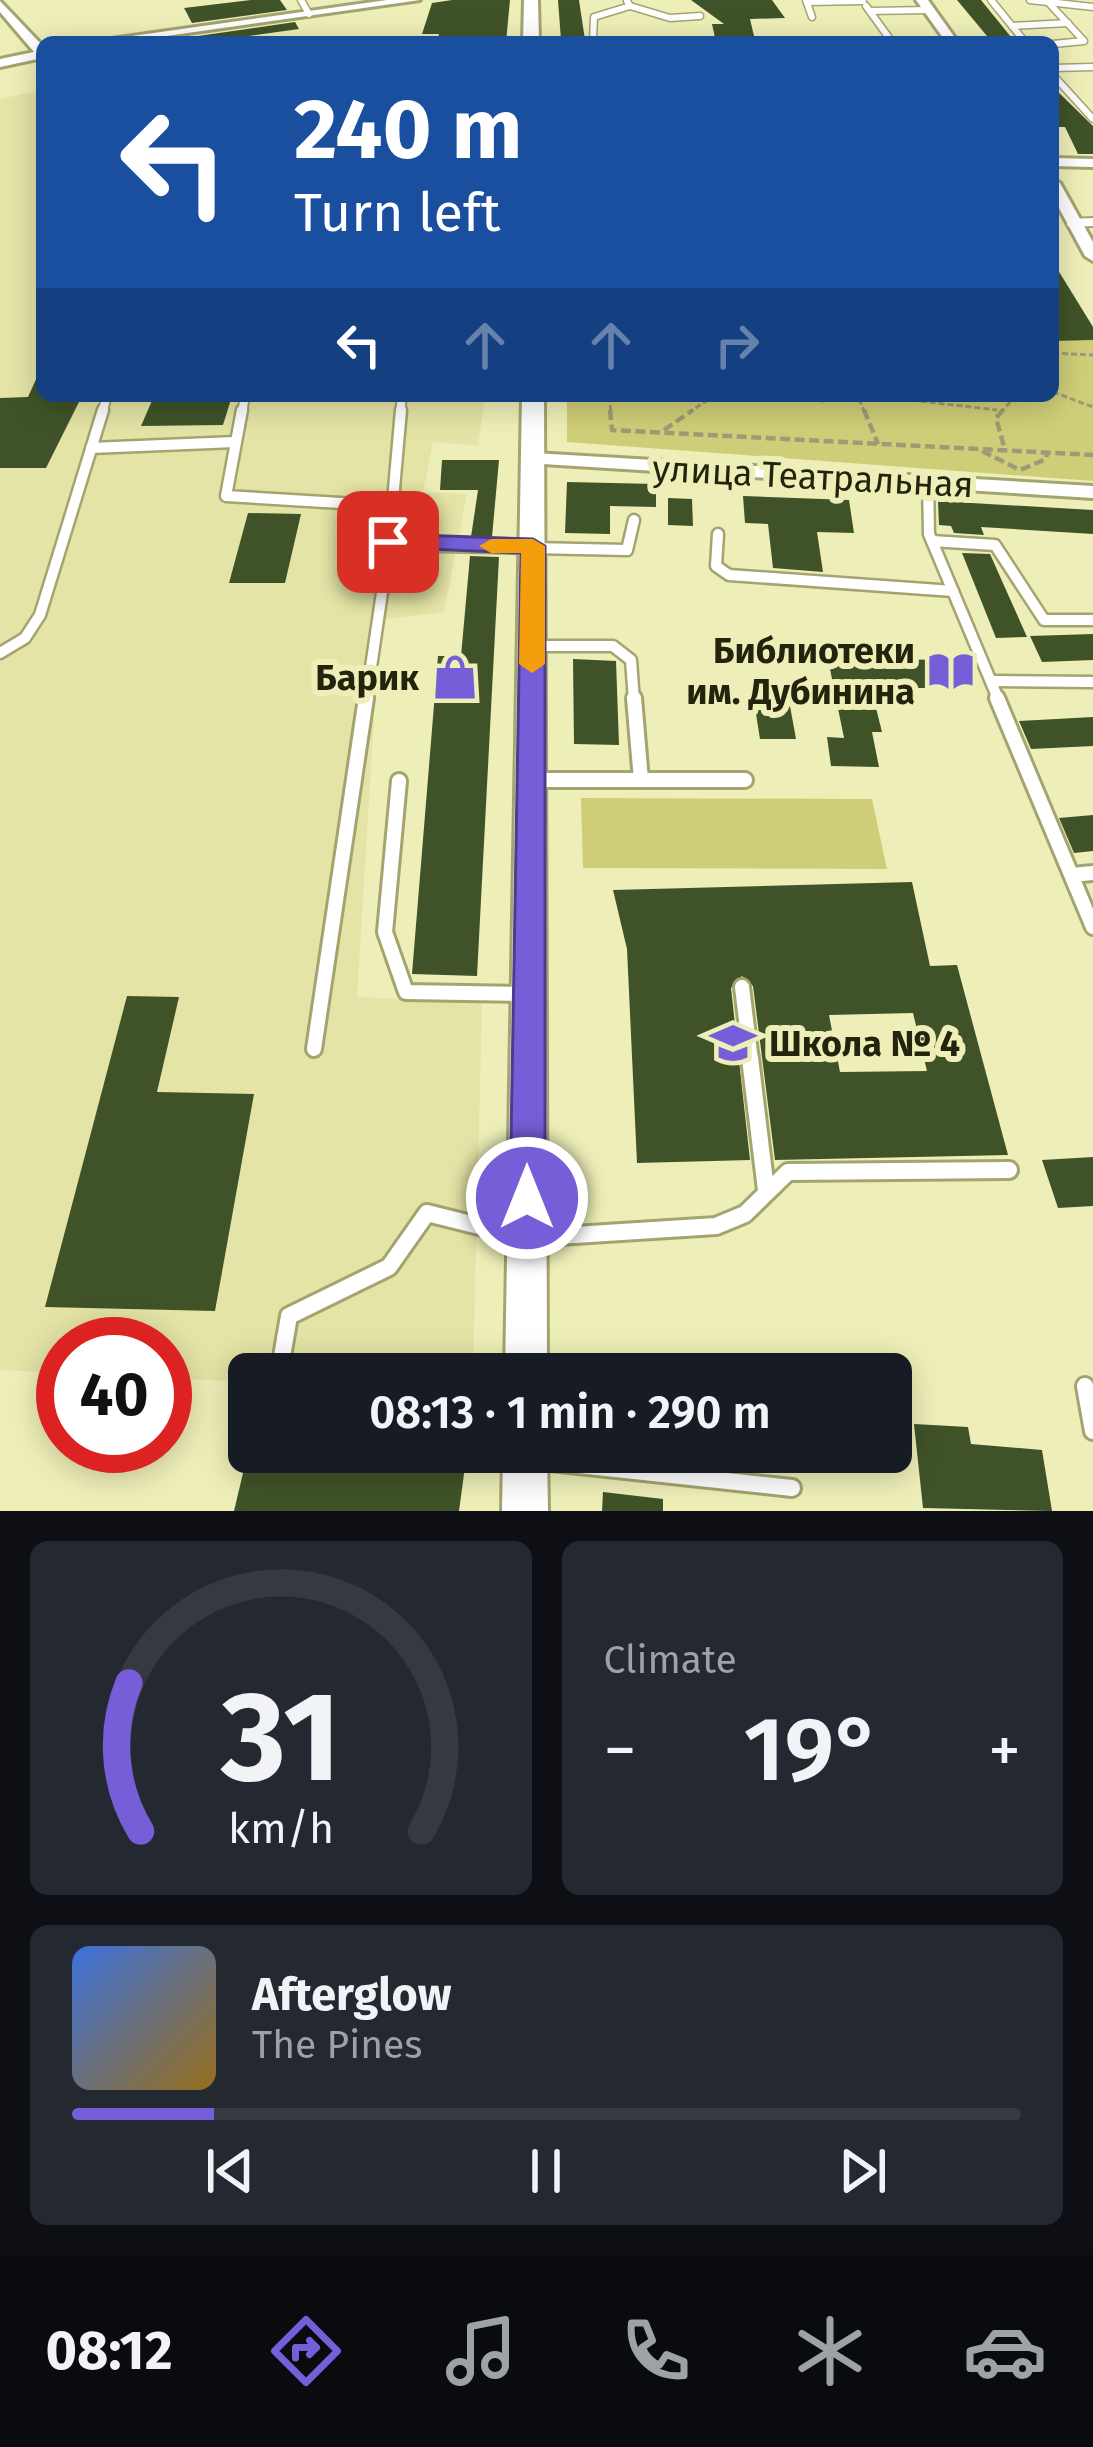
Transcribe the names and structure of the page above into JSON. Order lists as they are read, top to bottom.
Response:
{
  "streets": {
    "street": ["улица Театральная"]
  },
  "places": {
    "library": ["Библиотеки им. Дубинина"],
    "shop": ["Барик"],
    "school or university": ["Школа № 4"]
  },
  "page": {
    "turn": ["240 m", "Turn left"],
    "limit": "40",
    "trip": "08:13 · 1 min · 290 m",
    "tile": "Climate",
    "heat": ["−", "19°", "+"],
    "song": ["Afterglow", "The Pines"],
    "tabs": "08:12",
    "gauge": ["31", "km/h"]
  }
}
